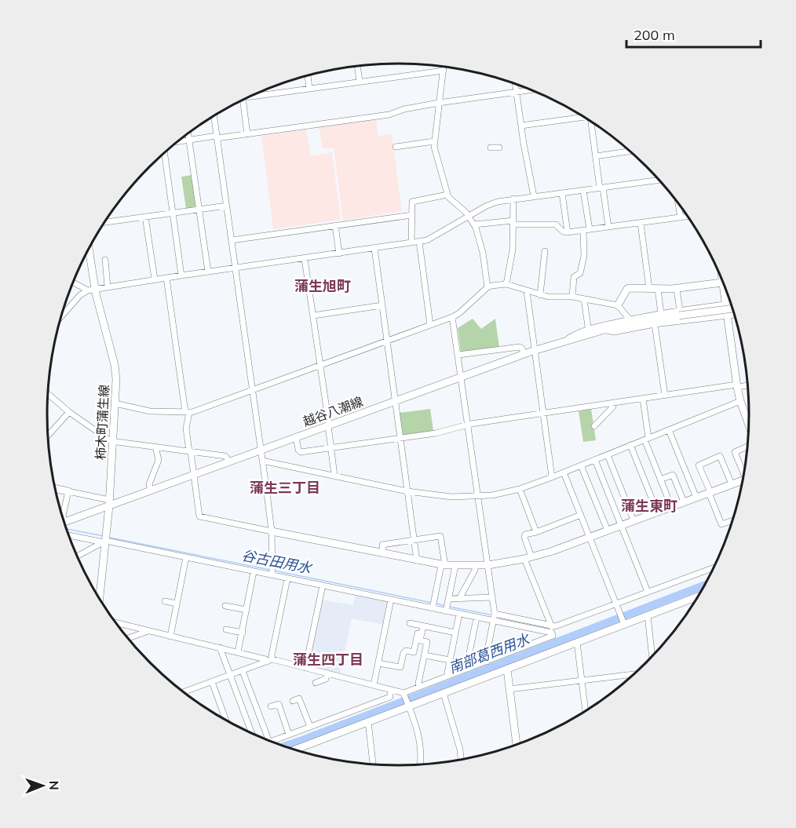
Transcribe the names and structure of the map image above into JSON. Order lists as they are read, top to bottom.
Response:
{
  "streets": {
    "street": ["越谷八潮線", "柿木町蒲生線"]
  },
  "crossings": [
    ["越谷八潮線", "柿木町蒲生線"]
  ],
  "districts": [
    "蒲生旭町",
    "蒲生三丁目",
    "蒲生東町",
    "蒲生四丁目"
  ],
  "water": ["谷古田用水", "南部葛西用水"],
  "scale_bar": "200 m",
  "north": "right"
}
